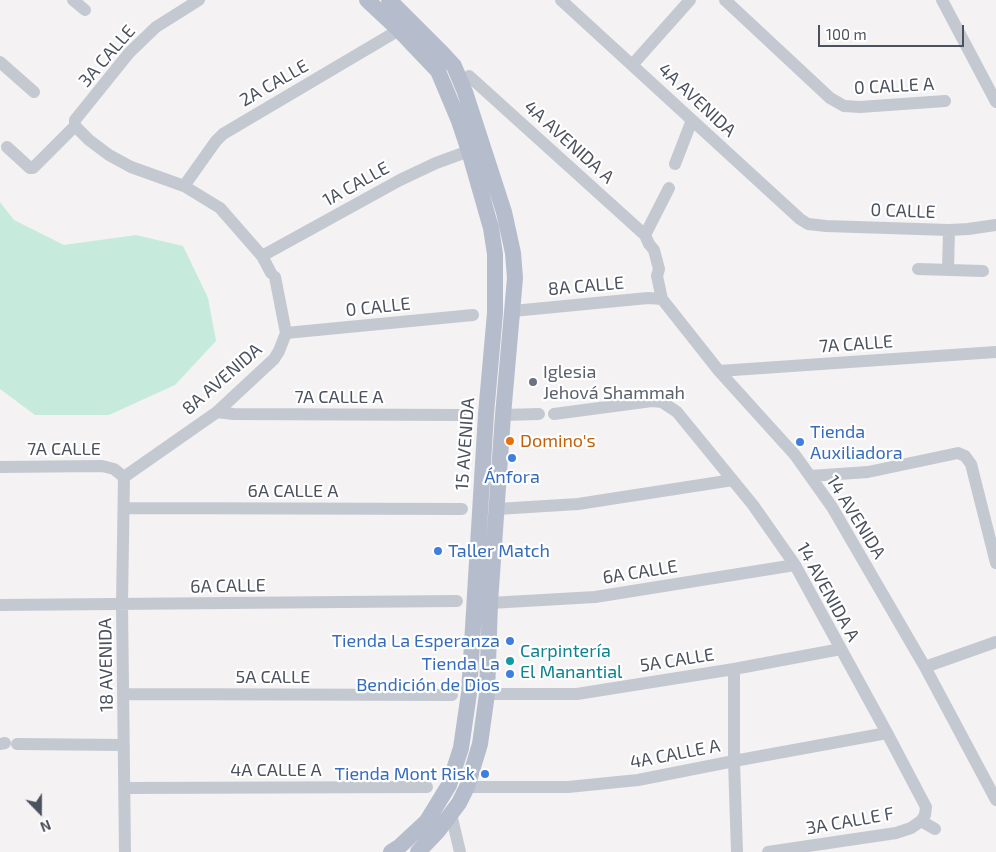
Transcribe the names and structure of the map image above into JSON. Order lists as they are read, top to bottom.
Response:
{
  "streets": {
    "main road": ["15 AVENIDA"],
    "street": [
      "3A CALLE",
      "2A CALLE",
      "0 CALLE A",
      "4A AVENIDA",
      "4A AVENIDA A",
      "1A CALLE",
      "0 CALLE",
      "8A CALLE",
      "7A CALLE",
      "8A AVENIDA",
      "7A CALLE A",
      "6A CALLE A",
      "14 AVENIDA",
      "6A CALLE",
      "14 AVENIDA A",
      "5A CALLE",
      "18 AVENIDA",
      "4A CALLE A",
      "3A CALLE F"
    ]
  },
  "crossings": [
    ["2A CALLE", "15 AVENIDA"],
    ["4A AVENIDA", "0 CALLE"],
    ["4A AVENIDA A", "14 AVENIDA"],
    ["1A CALLE", "15 AVENIDA"],
    ["0 CALLE", "8A AVENIDA"],
    ["8A CALLE", "15 AVENIDA"],
    ["8A CALLE", "14 AVENIDA"],
    ["7A CALLE", "8A AVENIDA"],
    ["7A CALLE", "14 AVENIDA"],
    ["7A CALLE", "18 AVENIDA"],
    ["8A AVENIDA", "7A CALLE A"],
    ["8A AVENIDA", "18 AVENIDA"],
    ["15 AVENIDA", "6A CALLE"],
    ["15 AVENIDA", "5A CALLE"],
    ["15 AVENIDA", "4A CALLE A"],
    ["6A CALLE A", "18 AVENIDA"],
    ["6A CALLE", "14 AVENIDA A"],
    ["6A CALLE", "18 AVENIDA"],
    ["14 AVENIDA A", "5A CALLE"],
    ["14 AVENIDA A", "4A CALLE A"],
    ["14 AVENIDA A", "3A CALLE F"],
    ["5A CALLE", "18 AVENIDA"],
    ["18 AVENIDA", "4A CALLE A"]
  ],
  "places": [
    "Iglesia Jehová Shammah",
    "Domino's",
    "Tienda Auxiliadora",
    "Ánfora",
    "Taller Match",
    "Tienda La Esperanza",
    "Carpintería El Manantial",
    "Tienda La Bendición de Dios",
    "Tienda Mont Risk"
  ],
  "scale_bar": "100 m",
  "north": "bottom"
}
